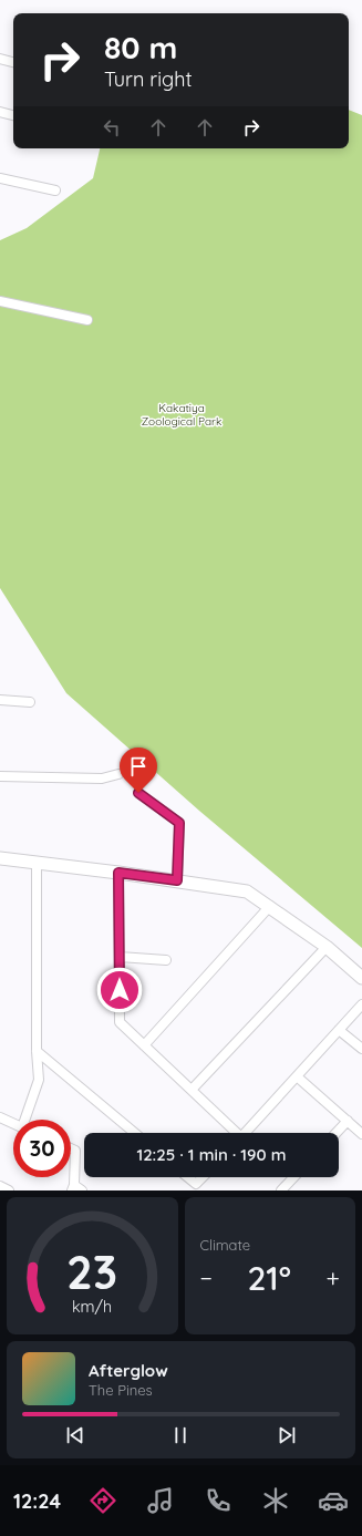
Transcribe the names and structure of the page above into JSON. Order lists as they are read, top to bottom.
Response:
{
  "parks": ["Kakatiya Zoological Park"],
  "page": {
    "turn": ["80 m", "Turn right"],
    "limit": "30",
    "trip": "12:25 · 1 min · 190 m",
    "tile": "Climate",
    "heat": ["−", "21°", "+"],
    "song": ["Afterglow", "The Pines"],
    "tabs": "12:24",
    "gauge": ["23", "km/h"]
  }
}
